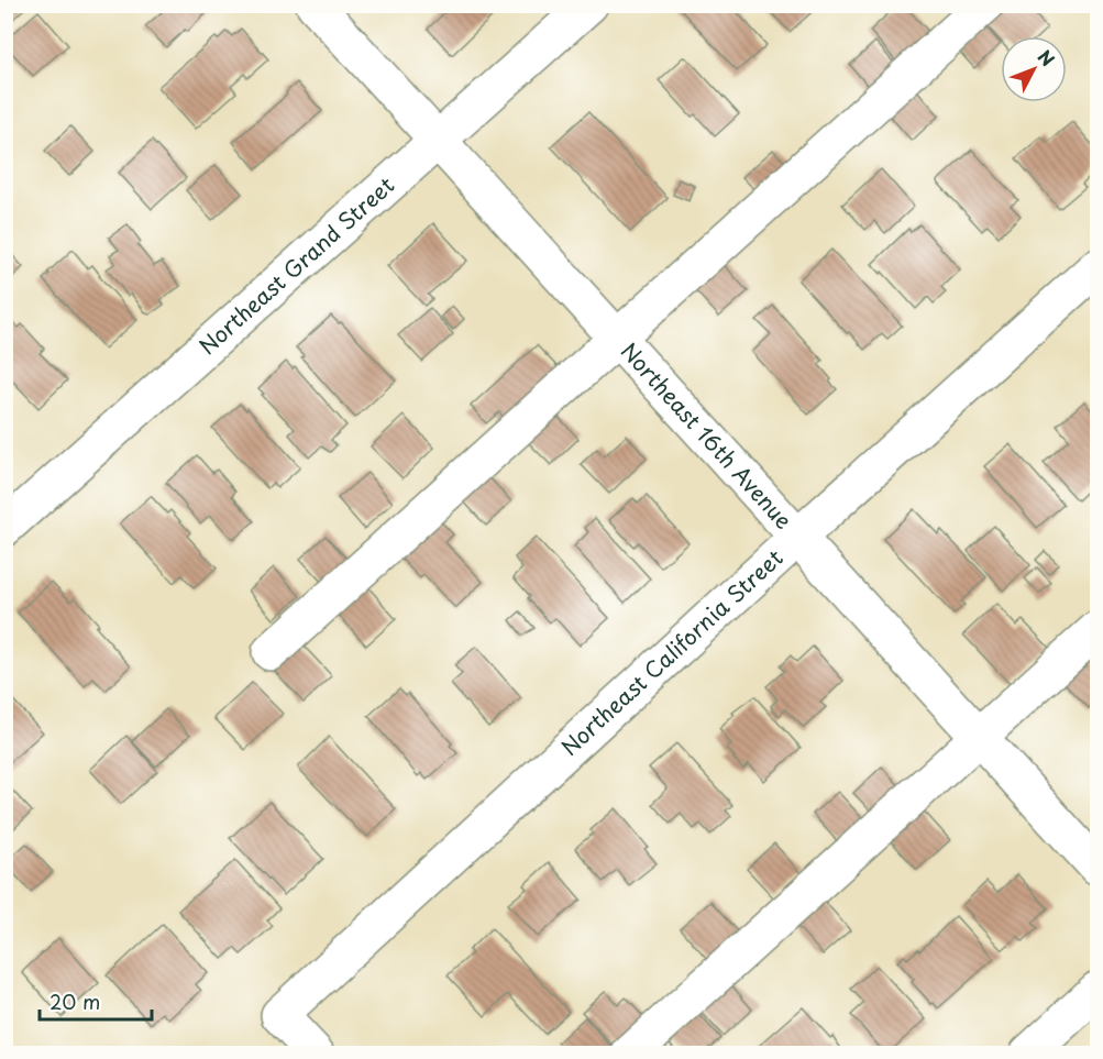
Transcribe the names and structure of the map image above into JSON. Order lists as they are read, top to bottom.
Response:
{
  "streets": {
    "street": ["Northeast Grand Street", "Northeast 16th Avenue", "Northeast California Street"]
  },
  "crossings": [
    ["Northeast Grand Street", "Northeast 16th Avenue"],
    ["Northeast 16th Avenue", "Northeast California Street"]
  ],
  "scale_bar": "20 m",
  "north": "top right"
}
